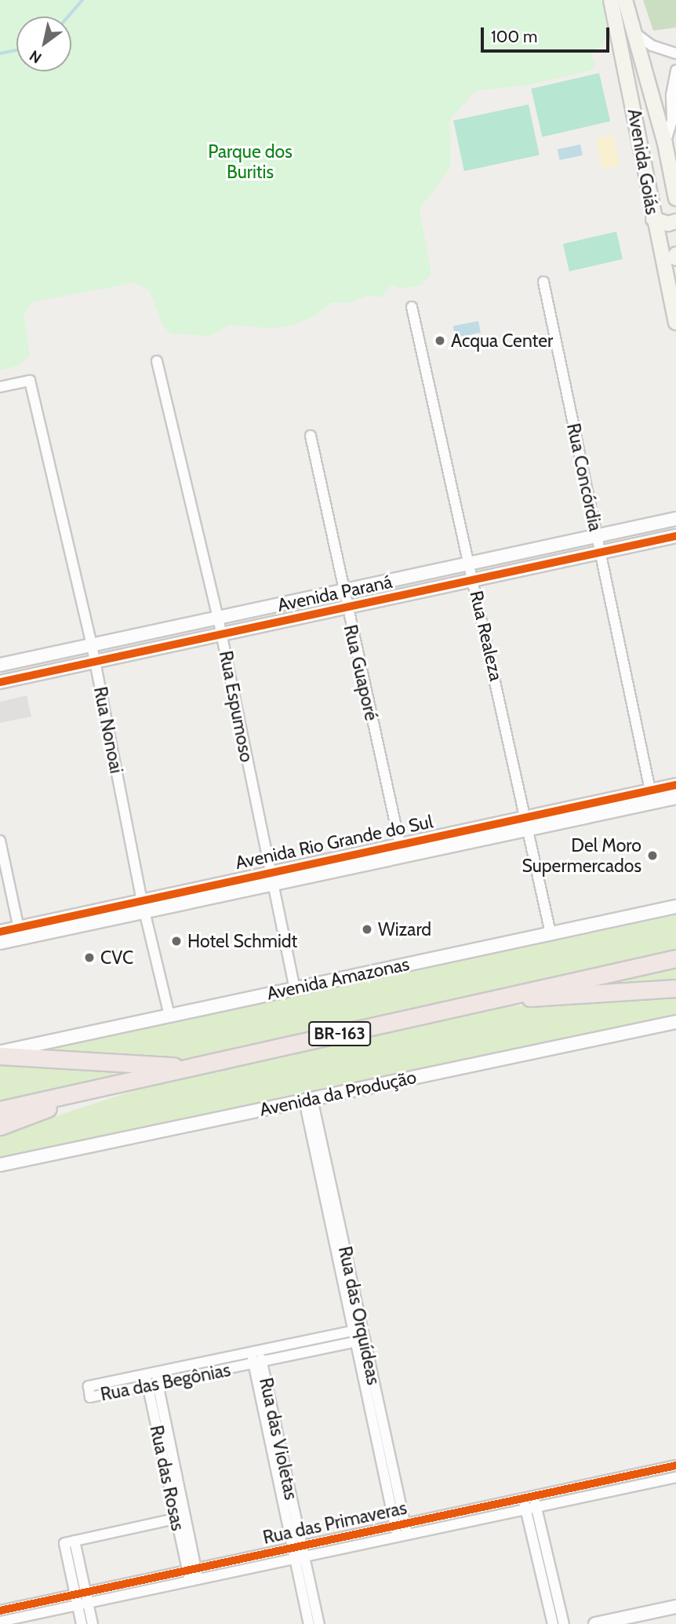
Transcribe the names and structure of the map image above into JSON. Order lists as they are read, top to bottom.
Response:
{
  "streets": {
    "highway": ["BR-163"],
    "main road": ["Avenida Goiás"],
    "street": [
      "Rua Concórdia",
      "Avenida Paraná",
      "Rua Realeza",
      "Rua Guaporé",
      "Rua Espumoso",
      "Rua Nonoai",
      "Avenida Rio Grande do Sul",
      "Avenida Amazonas",
      "Avenida da Produção",
      "Rua das Orquídeas",
      "Rua das Begônias",
      "Rua das Violetas",
      "Rua das Rosas",
      "Rua das Primaveras"
    ]
  },
  "crossings": [
    ["Rua Concórdia", "Avenida Paraná"],
    ["Rua Concórdia", "Avenida Rio Grande do Sul"],
    ["Avenida Paraná", "Rua Realeza"],
    ["Avenida Paraná", "Rua Guaporé"],
    ["Avenida Paraná", "Rua Espumoso"],
    ["Avenida Paraná", "Rua Nonoai"],
    ["Rua Realeza", "Avenida Rio Grande do Sul"],
    ["Rua Realeza", "Avenida Amazonas"],
    ["Rua Guaporé", "Avenida Rio Grande do Sul"],
    ["Rua Espumoso", "Avenida Rio Grande do Sul"],
    ["Rua Espumoso", "Avenida Amazonas"],
    ["Rua Nonoai", "Avenida Rio Grande do Sul"],
    ["Rua Nonoai", "Avenida Amazonas"],
    ["Avenida da Produção", "Rua das Orquídeas"],
    ["Rua das Orquídeas", "Rua das Begônias"],
    ["Rua das Orquídeas", "Rua das Primaveras"],
    ["Rua das Begônias", "Rua das Violetas"],
    ["Rua das Begônias", "Rua das Rosas"],
    ["Rua das Violetas", "Rua das Primaveras"],
    ["Rua das Rosas", "Rua das Primaveras"]
  ],
  "parks": ["Parque dos Buritis"],
  "places": [
    "Acqua Center",
    "Del Moro Supermercados",
    "Wizard",
    "Hotel Schmidt",
    "CVC"
  ],
  "scale_bar": "100 m",
  "north": "bottom left"
}
